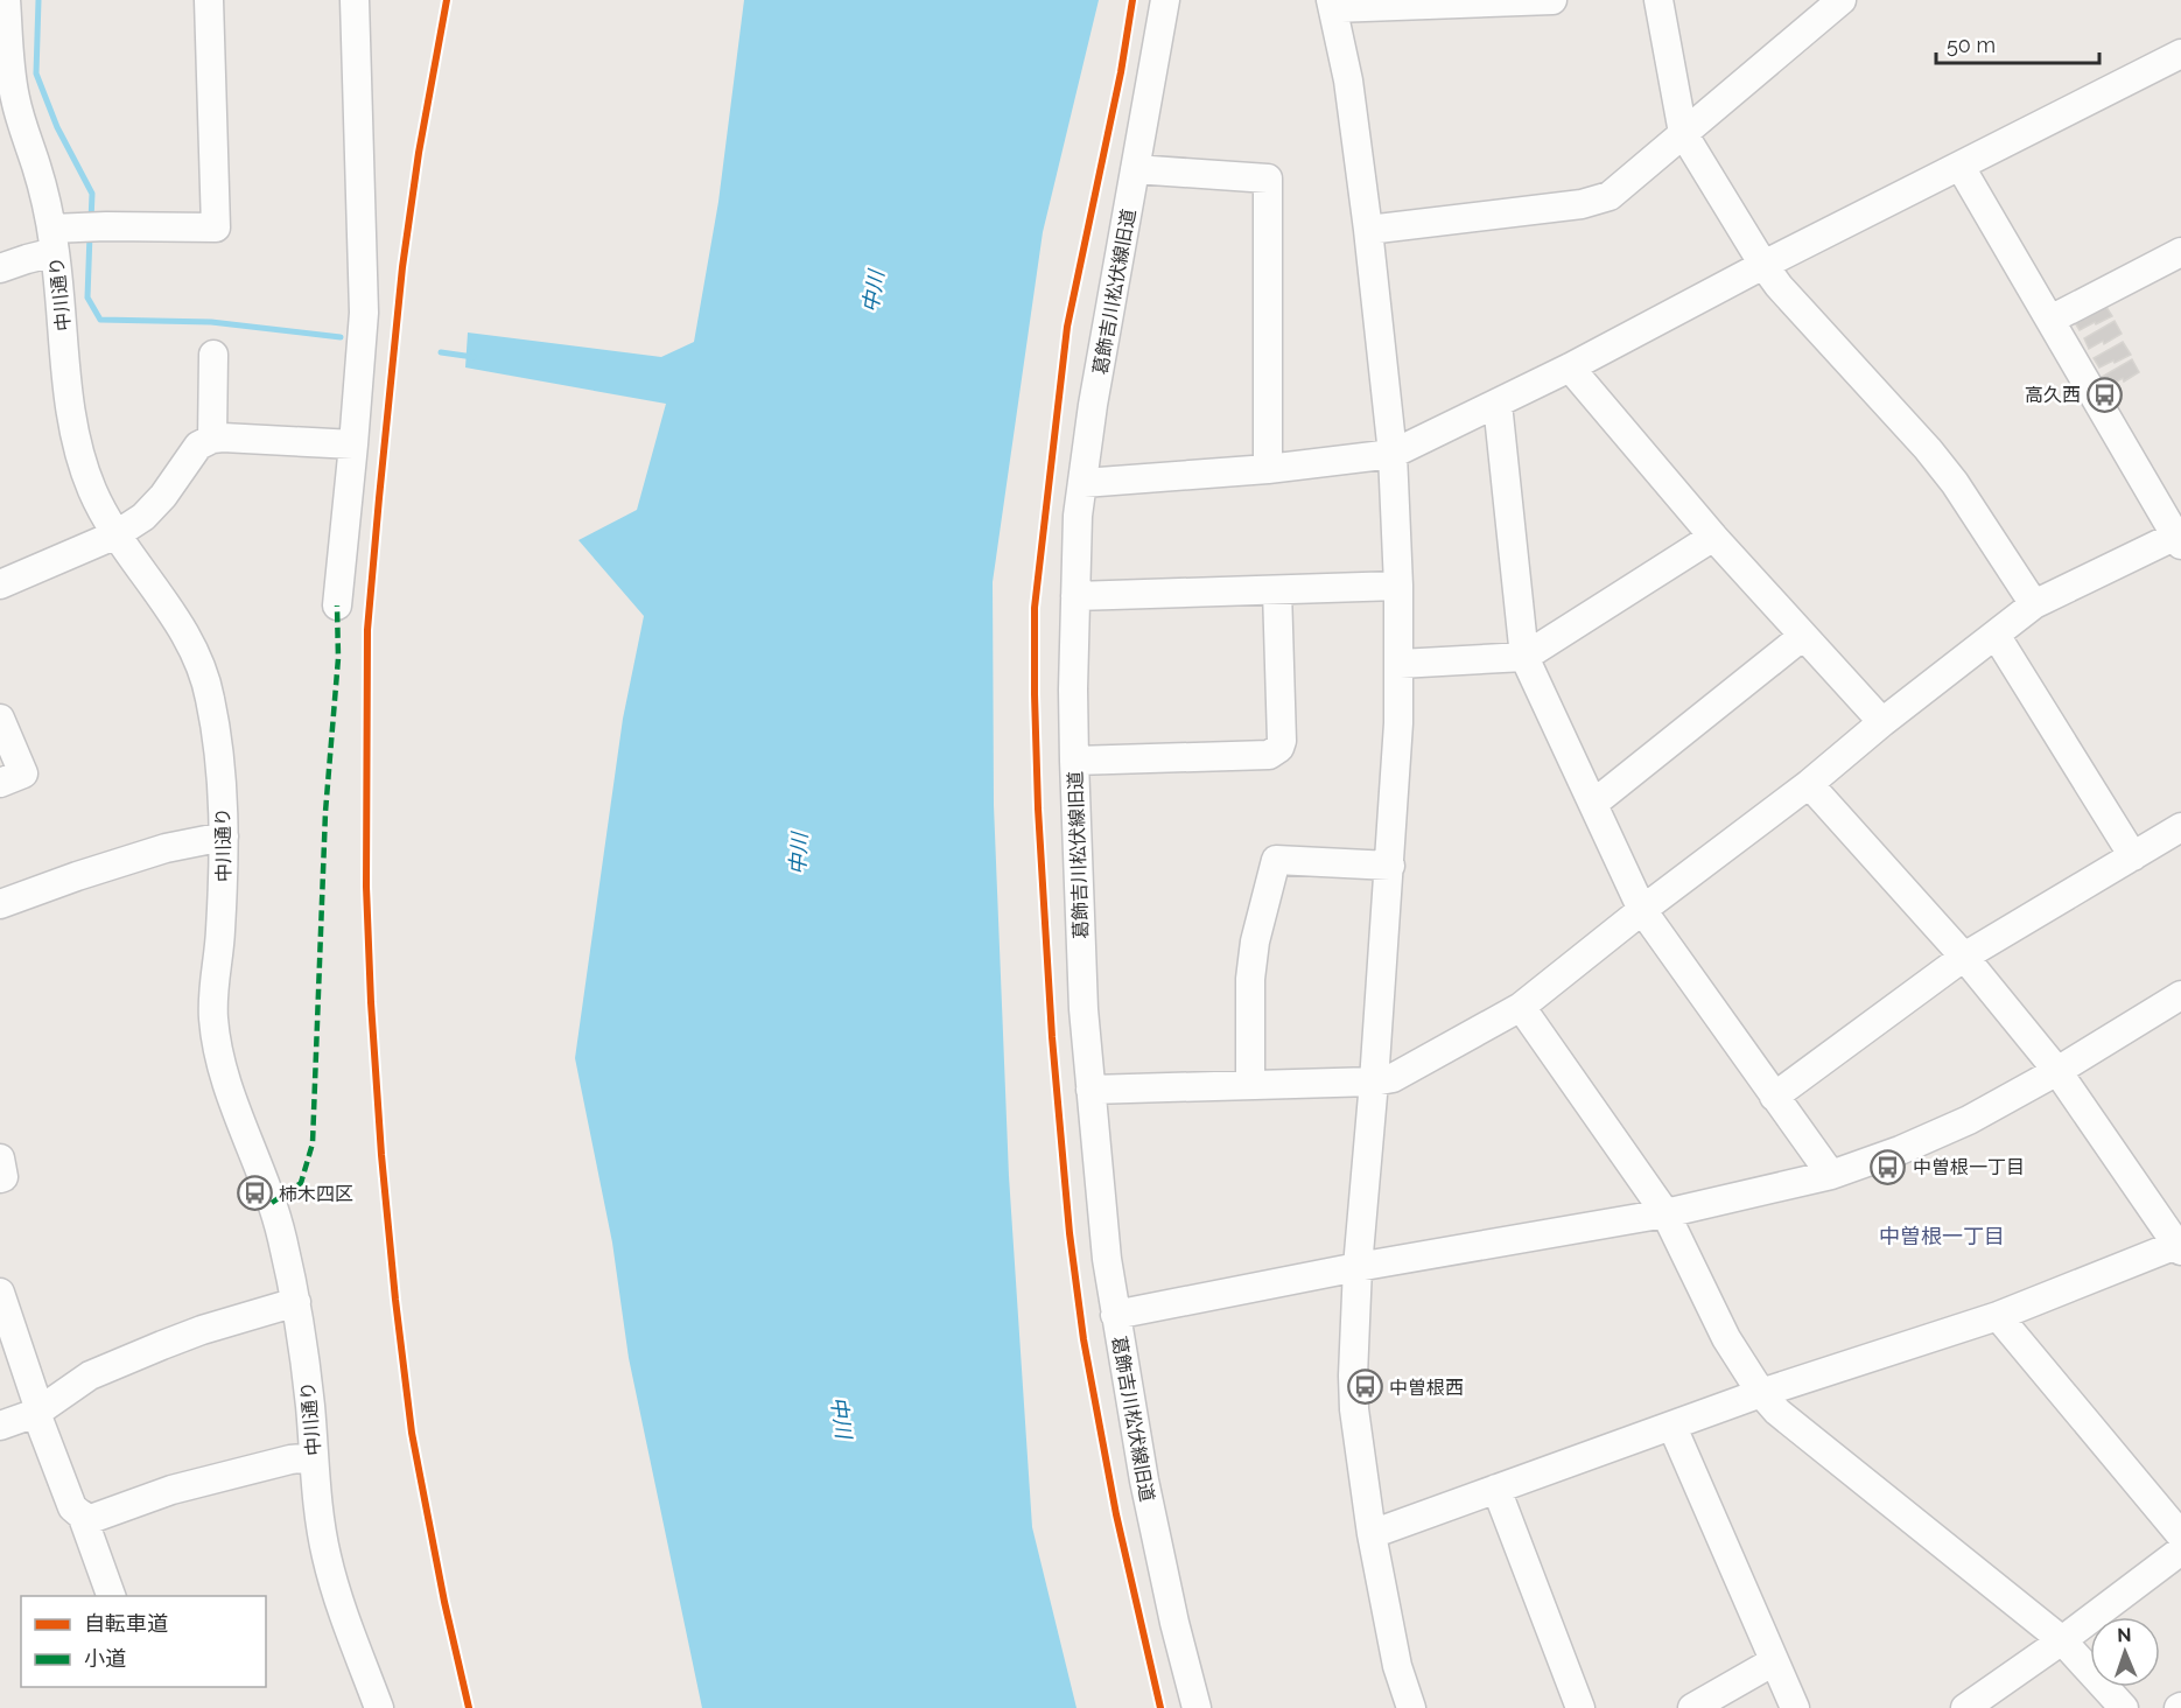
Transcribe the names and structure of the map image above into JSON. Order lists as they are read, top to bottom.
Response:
{
  "streets": {
    "street": ["葛飾吉川松伏線旧道", "中川通り"]
  },
  "districts": ["中曽根一丁目"],
  "water": ["中川"],
  "places": {
    "bus stop": [
      "高久西",
      "中曽根一丁目",
      "柿木四区",
      "中曽根西"
    ]
  },
  "legend": ["自転車道", "小道"],
  "scale_bar": "50 m",
  "north": "top"
}
